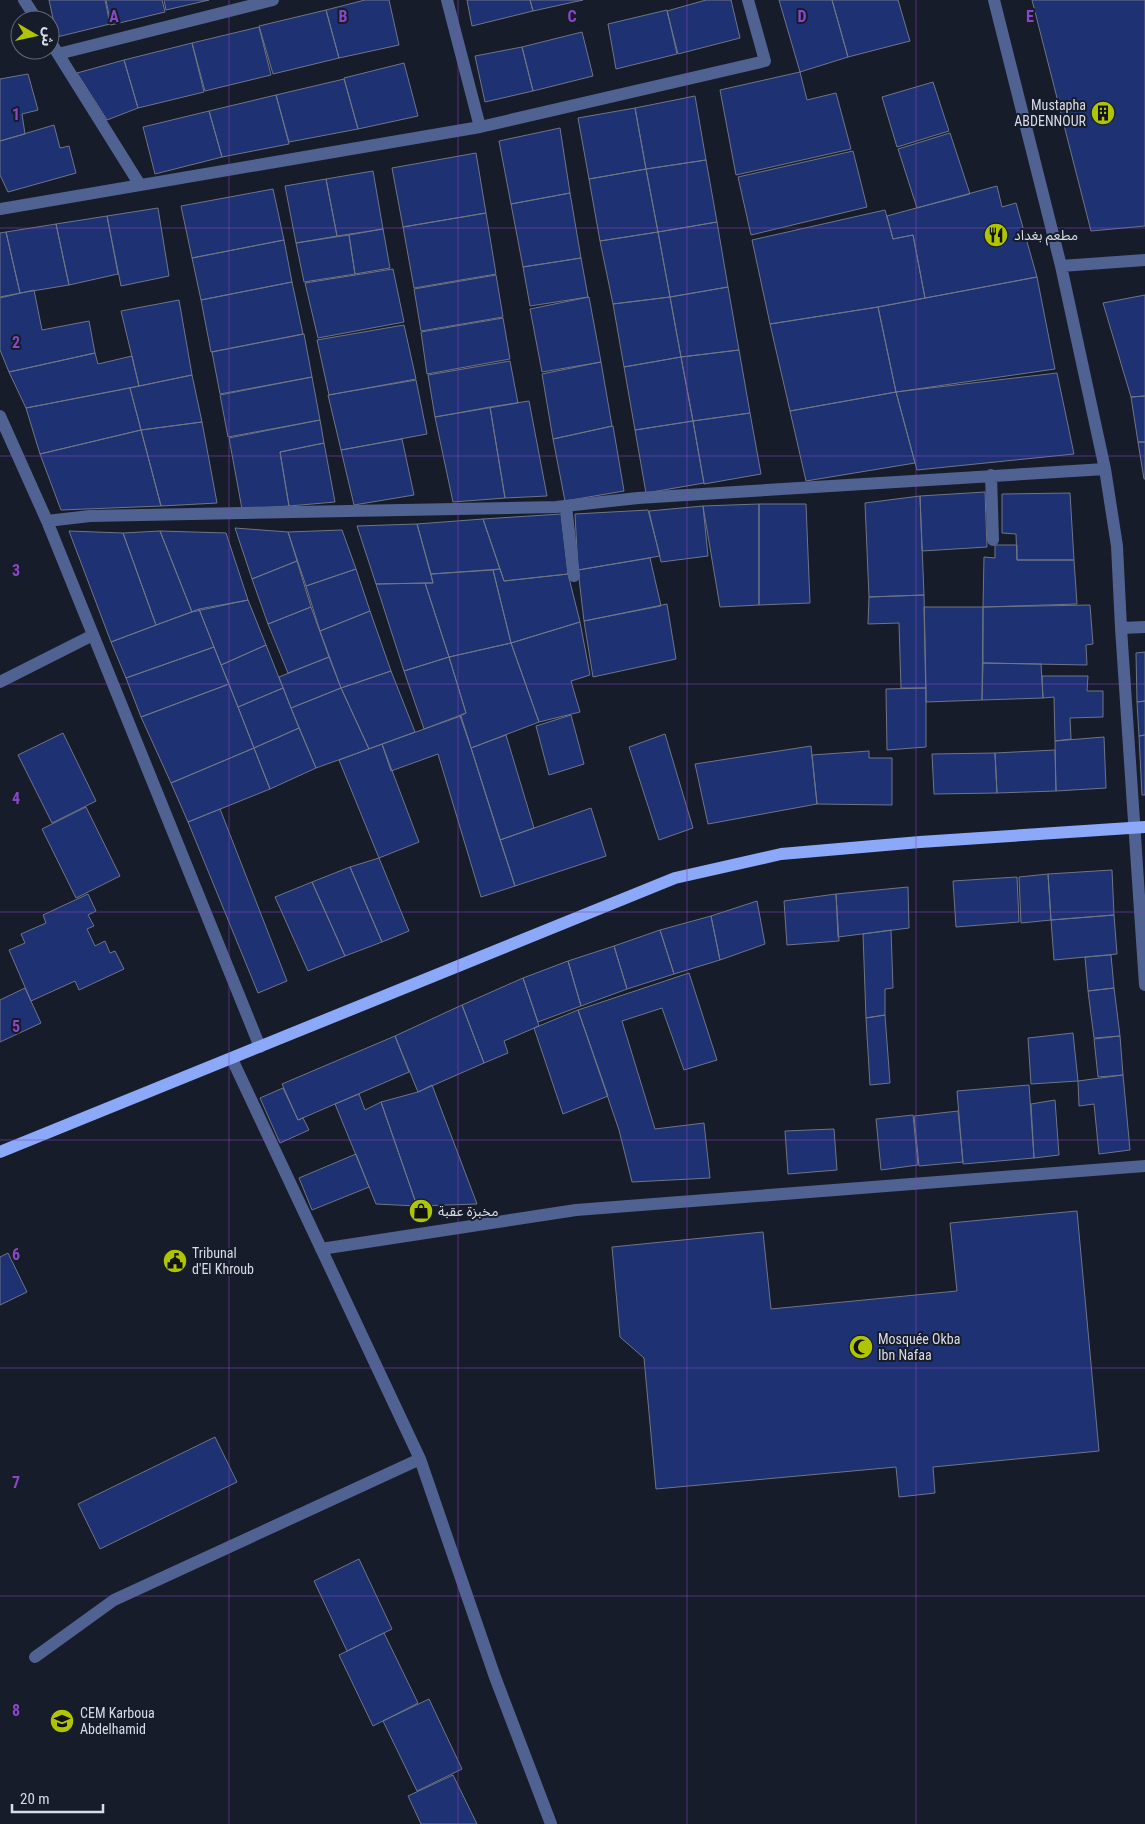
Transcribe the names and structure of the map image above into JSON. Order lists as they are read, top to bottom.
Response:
{
  "places": {
    "building": ["Mustapha ABDENNOUR"],
    "restaurant": ["مطعم بغداد"],
    "shop": ["مخبزة عقبة"],
    "public building": ["Tribunal d'El Khroub"],
    "mosque": ["Mosquée Okba Ibn Nafaa"],
    "school or university": ["CEM Karboua Abdelhamid"]
  },
  "scale_bar": "20 m",
  "north": "right",
  "grid": {
    "columns": [
      "A",
      "B",
      "C",
      "D",
      "E"
    ],
    "rows": [
      "1",
      "2",
      "3",
      "4",
      "5",
      "6",
      "7",
      "8"
    ]
  }
}
